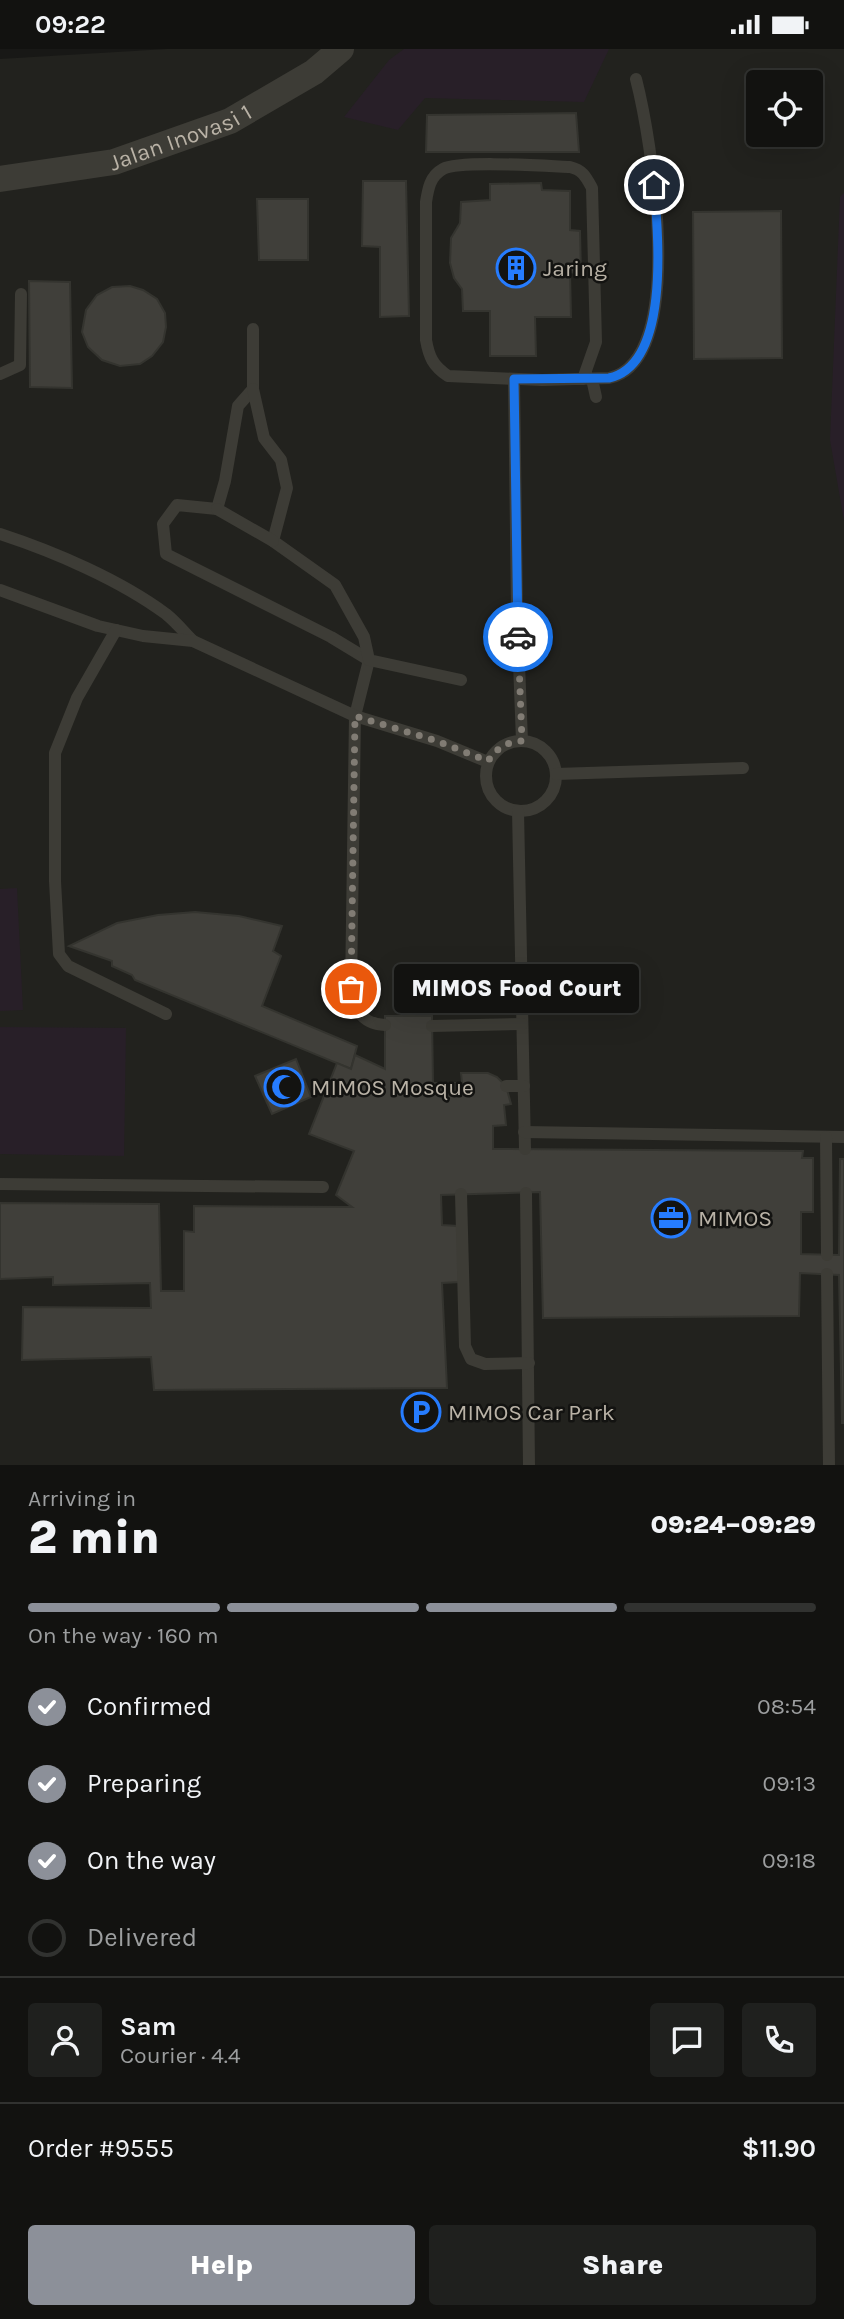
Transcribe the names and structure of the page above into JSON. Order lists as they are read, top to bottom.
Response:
{
  "streets": {
    "street": ["Jalan Inovasi 1"]
  },
  "places": {
    "building": ["Jaring"],
    "other": ["MIMOS Food Court"],
    "mosque": ["MIMOS Mosque"],
    "office": ["MIMOS"],
    "parking": ["MIMOS Car Park"]
  },
  "page": {
    "status": "09:22",
    "bubble": "MIMOS Food Court",
    "heading": ["2 min", "Arriving in", "09:24–09:29"],
    "panel": [
      "Sam",
      "Courier · 4.4",
      "Order #9555",
      "$11.90"
    ],
    "bar": "On the way · 160 m",
    "list": [
      ["Confirmed", "08:54"],
      ["Preparing", "09:13"],
      ["On the way", "09:18"],
      "Delivered"
    ],
    "buttons": ["Help", "Share"]
  }
}
